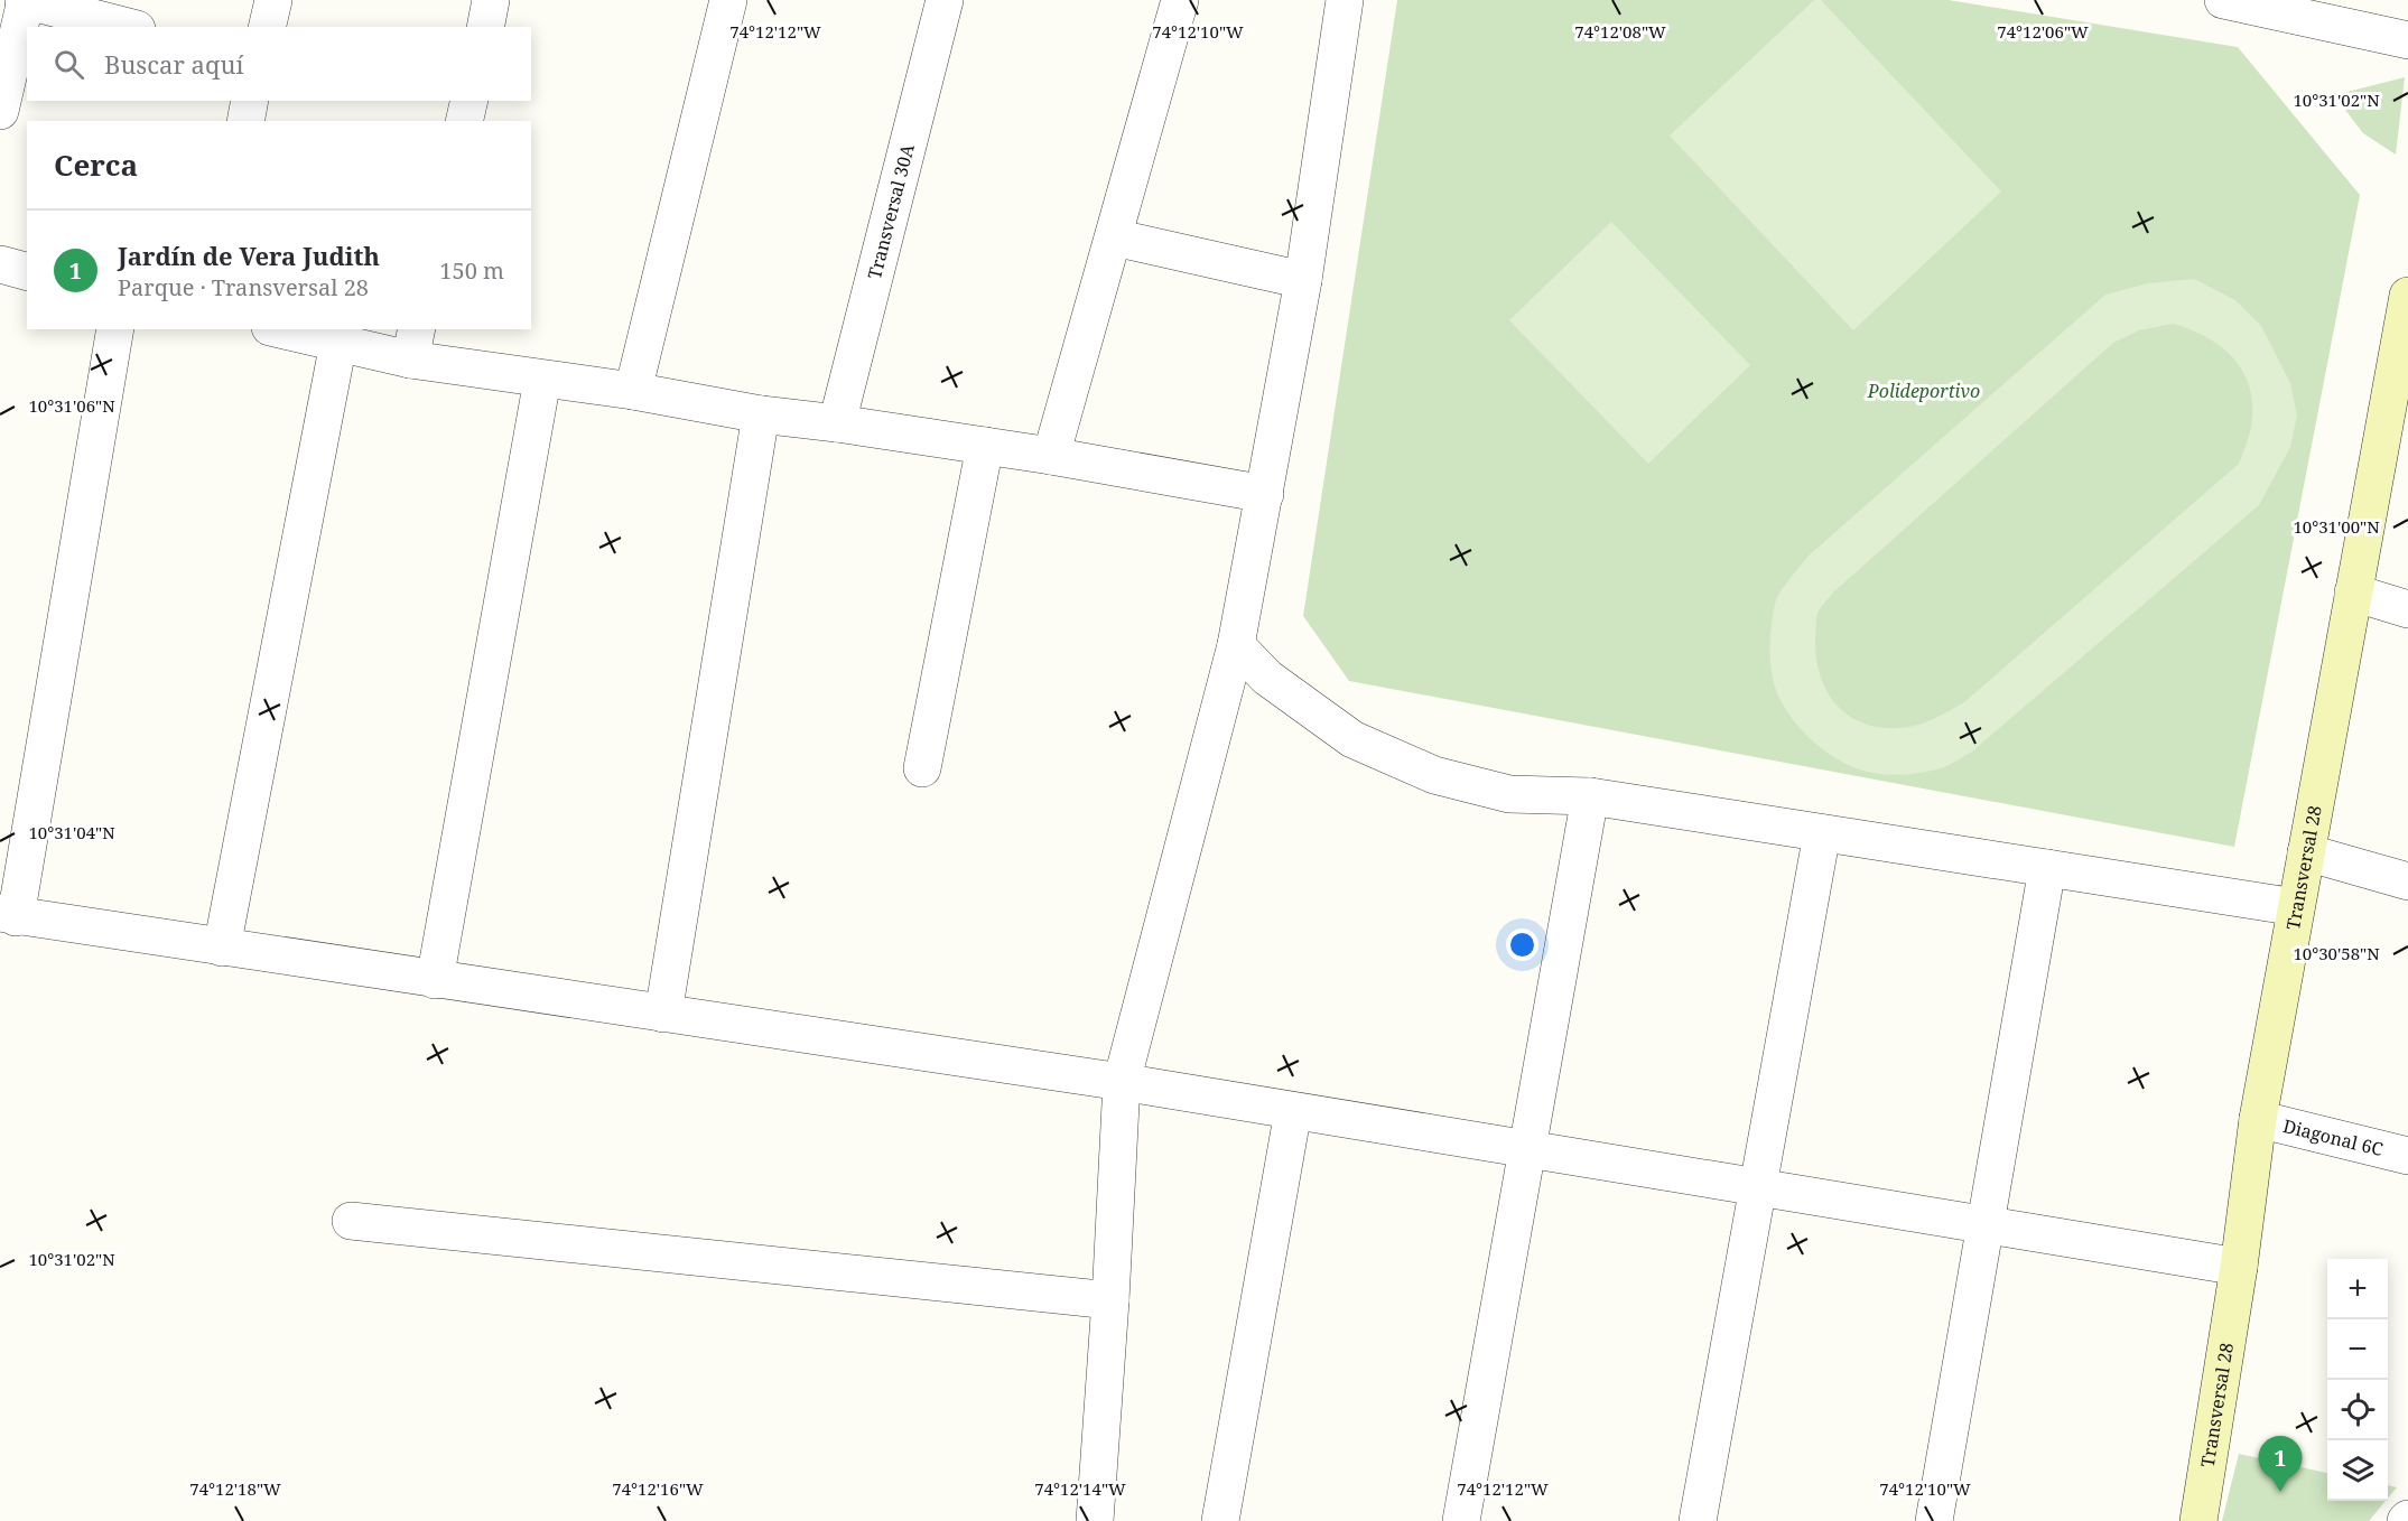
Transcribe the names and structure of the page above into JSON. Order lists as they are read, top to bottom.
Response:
{
  "streets": {
    "main road": ["Transversal 28"],
    "street": ["Transversal 30A", "Diagonal 6C"]
  },
  "crossings": [
    ["Transversal 28", "Diagonal 6C"]
  ],
  "parks": ["Polideportivo"],
  "page": {
    "search": "Buscar aquí",
    "heading": "Cerca",
    "list": [
      {
        "mark": "1",
        "name": "Jardín de Vera Judith",
        "note": "Parque · Transversal 28",
        "value": "150 m"
      }
    ],
    "map_buttons": ["+", "−"],
    "pins": "1"
  },
  "coordinates": [
    "74°12'12\"W",
    "74°12'10\"W",
    "74°12'08\"W",
    "74°12'06\"W",
    "10°31'02\"N",
    "10°31'06\"N",
    "10°31'00\"N",
    "10°31'04\"N",
    "10°30'58\"N",
    "74°12'18\"W",
    "74°12'16\"W",
    "74°12'14\"W"
  ]
}
